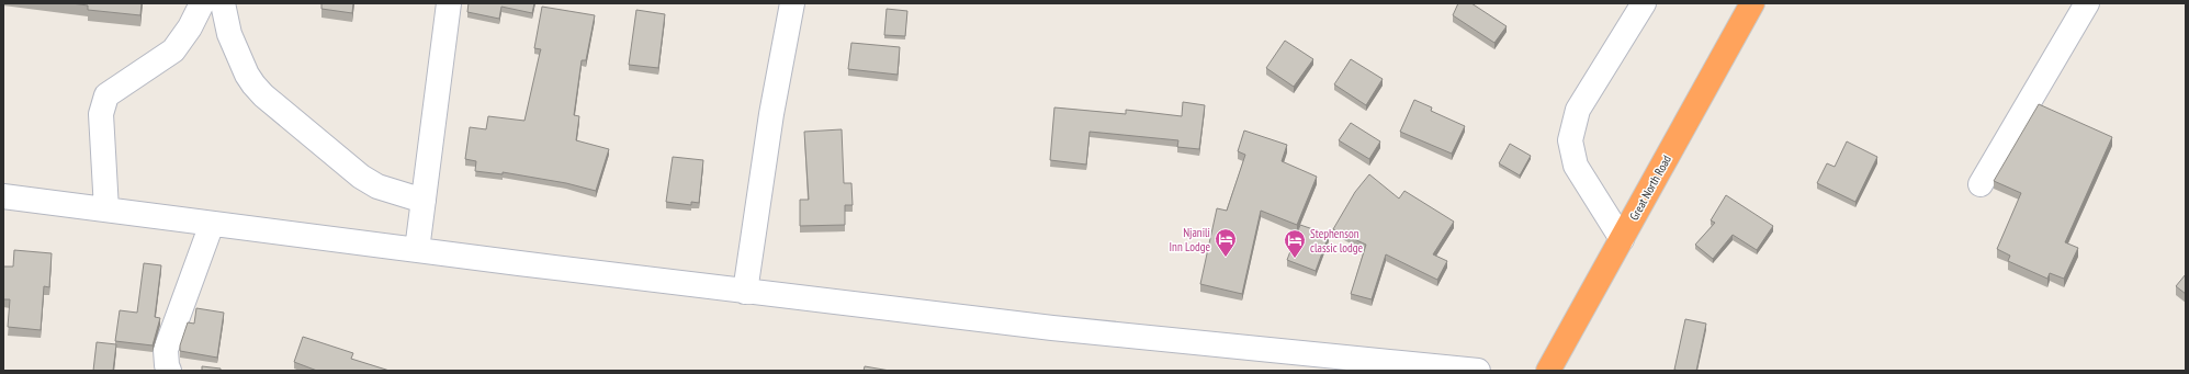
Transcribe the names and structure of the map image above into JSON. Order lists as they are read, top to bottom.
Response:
{
  "streets": {
    "highway": ["Great North Road"]
  },
  "places": {
    "hotel": ["Njanili Inn Lodge", "Stephenson classic lodge"]
  }
}
